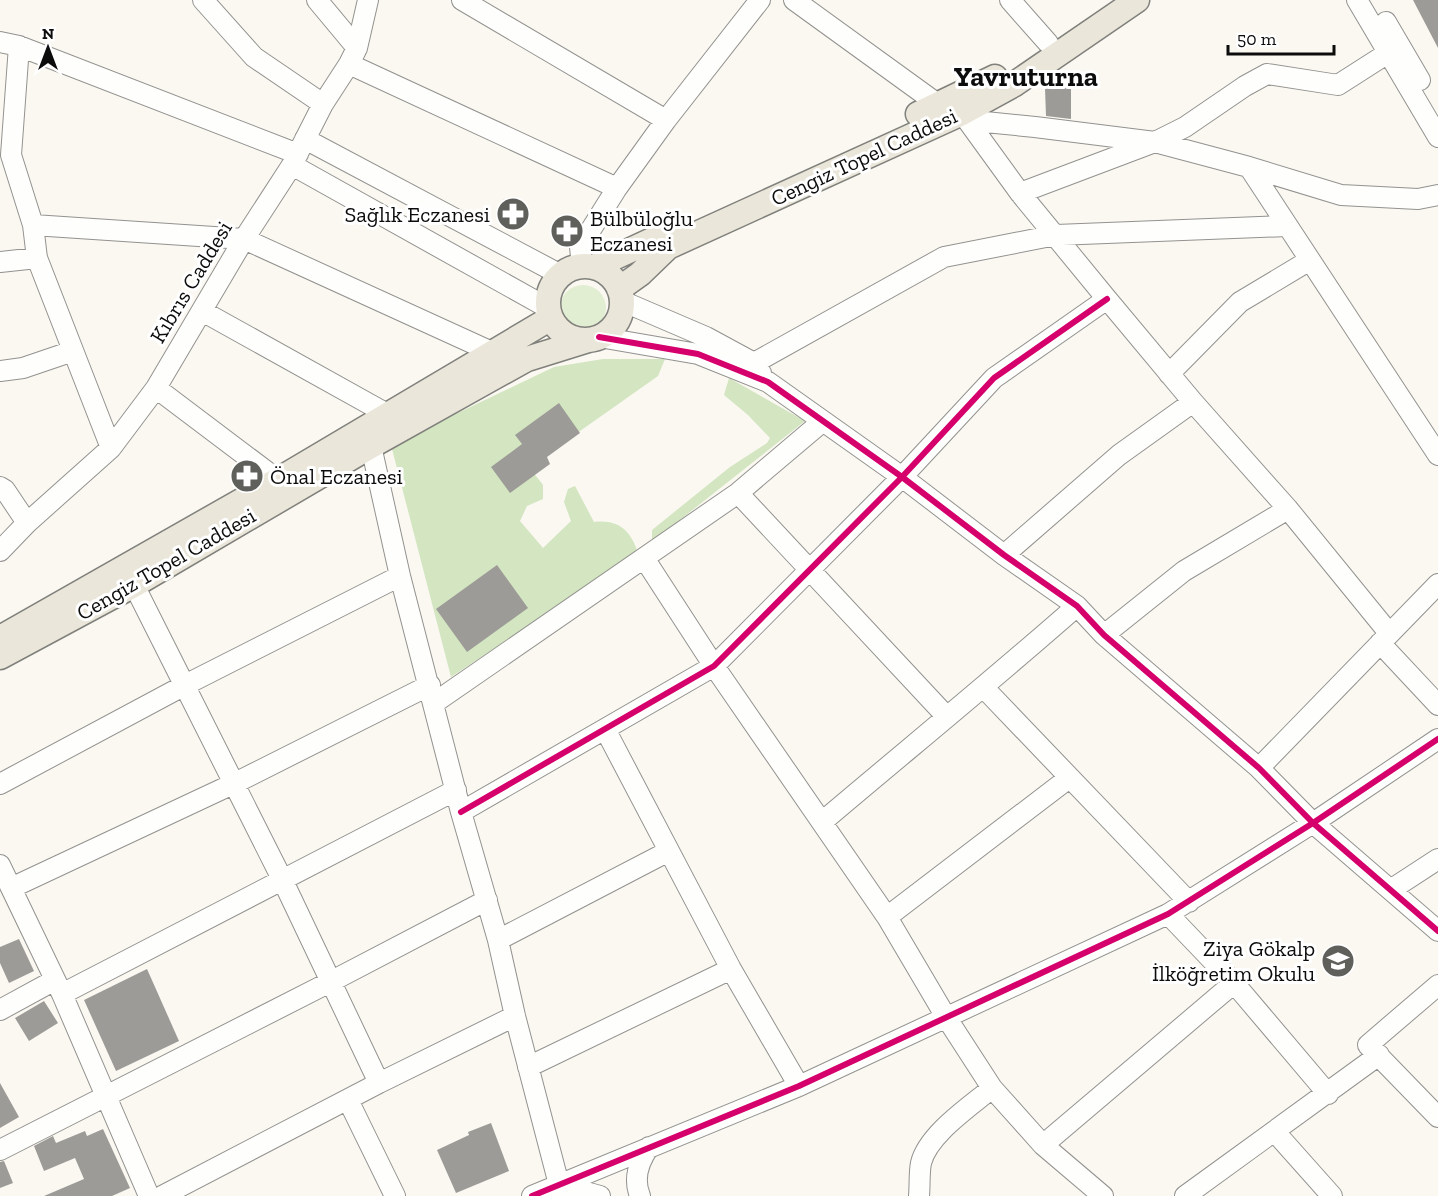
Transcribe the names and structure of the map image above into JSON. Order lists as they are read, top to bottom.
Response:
{
  "streets": {
    "main road": ["Cengiz Topel Caddesi"],
    "street": ["Kıbrıs Caddesi"]
  },
  "districts": ["Yavruturna"],
  "places": {
    "pharmacy": ["Sağlık Eczanesi", "Bülbüloğlu Eczanesi", "Önal Eczanesi"],
    "school or university": ["Ziya Gökalp İlköğretim Okulu"]
  },
  "scale_bar": "50 m",
  "north": "top"
}
